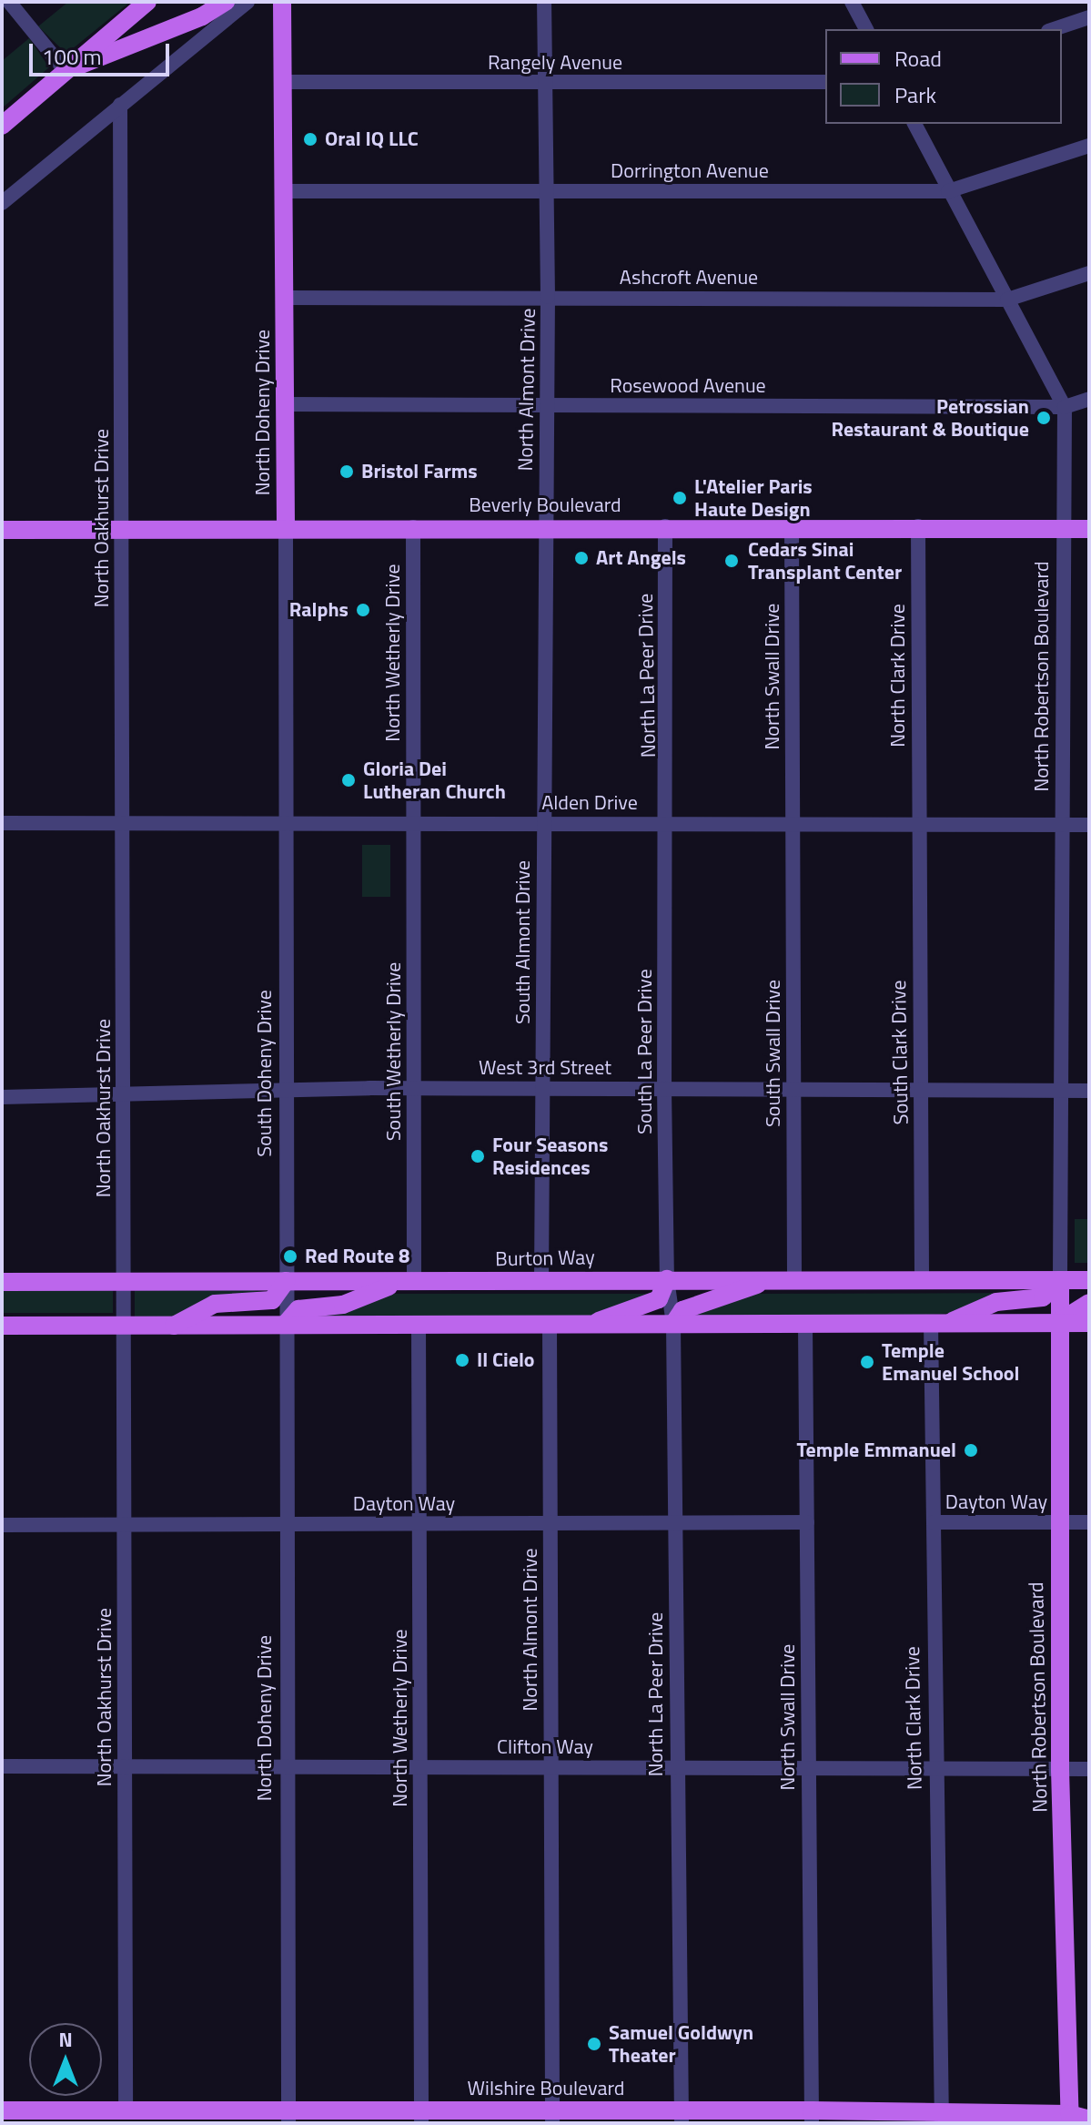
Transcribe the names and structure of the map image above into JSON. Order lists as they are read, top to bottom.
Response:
{
  "streets": {
    "main road": [
      "North Doheny Drive",
      "Beverly Boulevard",
      "North Robertson Boulevard",
      "Burton Way",
      "Wilshire Boulevard"
    ],
    "street": [
      "Rangely Avenue",
      "Dorrington Avenue",
      "Ashcroft Avenue",
      "Rosewood Avenue",
      "North Almont Drive",
      "North Oakhurst Drive",
      "North Wetherly Drive",
      "North La Peer Drive",
      "North Clark Drive",
      "North Swall Drive",
      "Alden Drive",
      "South Almont Drive",
      "South Wetherly Drive",
      "South La Peer Drive",
      "South Clark Drive",
      "South Swall Drive",
      "West 3rd Street",
      "South Doheny Drive",
      "Dayton Way",
      "Clifton Way"
    ]
  },
  "crossings": [
    ["Rangely Avenue", "North Almont Drive"],
    ["Rangely Avenue", "North Doheny Drive"],
    ["Dorrington Avenue", "North Almont Drive"],
    ["Dorrington Avenue", "North Doheny Drive"],
    ["Dorrington Avenue", "North Robertson Boulevard"],
    ["Ashcroft Avenue", "North Almont Drive"],
    ["Ashcroft Avenue", "North Doheny Drive"],
    ["Ashcroft Avenue", "North Robertson Boulevard"],
    ["Rosewood Avenue", "North Almont Drive"],
    ["Rosewood Avenue", "North Doheny Drive"],
    ["Rosewood Avenue", "North Robertson Boulevard"],
    ["North Almont Drive", "Beverly Boulevard"],
    ["North Almont Drive", "Alden Drive"],
    ["North Almont Drive", "South Almont Drive"],
    ["North Almont Drive", "Dayton Way"],
    ["North Almont Drive", "Clifton Way"],
    ["North Almont Drive", "Wilshire Boulevard"],
    ["North Doheny Drive", "Beverly Boulevard"],
    ["North Doheny Drive", "Alden Drive"],
    ["North Doheny Drive", "South Doheny Drive"],
    ["North Doheny Drive", "Dayton Way"],
    ["North Doheny Drive", "Clifton Way"],
    ["North Doheny Drive", "Wilshire Boulevard"],
    ["Beverly Boulevard", "North Oakhurst Drive"],
    ["Beverly Boulevard", "North Wetherly Drive"],
    ["Beverly Boulevard", "North La Peer Drive"],
    ["Beverly Boulevard", "North Clark Drive"],
    ["Beverly Boulevard", "North Swall Drive"],
    ["Beverly Boulevard", "North Robertson Boulevard"],
    ["North Oakhurst Drive", "Alden Drive"],
    ["North Oakhurst Drive", "West 3rd Street"],
    ["North Oakhurst Drive", "Burton Way"],
    ["North Oakhurst Drive", "Dayton Way"],
    ["North Oakhurst Drive", "Clifton Way"],
    ["North Oakhurst Drive", "Wilshire Boulevard"],
    ["North Wetherly Drive", "Alden Drive"],
    ["North Wetherly Drive", "South Wetherly Drive"],
    ["North Wetherly Drive", "Dayton Way"],
    ["North Wetherly Drive", "Clifton Way"],
    ["North Wetherly Drive", "Wilshire Boulevard"],
    ["North La Peer Drive", "Alden Drive"],
    ["North La Peer Drive", "South La Peer Drive"],
    ["North La Peer Drive", "Burton Way"],
    ["North La Peer Drive", "Dayton Way"],
    ["North La Peer Drive", "Clifton Way"],
    ["North La Peer Drive", "Wilshire Boulevard"],
    ["North Clark Drive", "Alden Drive"],
    ["North Clark Drive", "South Clark Drive"],
    ["North Clark Drive", "Dayton Way"],
    ["North Clark Drive", "Clifton Way"],
    ["North Clark Drive", "Wilshire Boulevard"],
    ["North Swall Drive", "Alden Drive"],
    ["North Swall Drive", "South Swall Drive"],
    ["North Swall Drive", "Dayton Way"],
    ["North Swall Drive", "Clifton Way"],
    ["North Swall Drive", "Wilshire Boulevard"],
    ["North Robertson Boulevard", "Alden Drive"],
    ["North Robertson Boulevard", "West 3rd Street"],
    ["North Robertson Boulevard", "Burton Way"],
    ["North Robertson Boulevard", "Dayton Way"],
    ["North Robertson Boulevard", "Clifton Way"],
    ["North Robertson Boulevard", "Wilshire Boulevard"],
    ["Alden Drive", "South Almont Drive"],
    ["Alden Drive", "South Wetherly Drive"],
    ["Alden Drive", "South La Peer Drive"],
    ["Alden Drive", "South Clark Drive"],
    ["Alden Drive", "South Swall Drive"],
    ["Alden Drive", "South Doheny Drive"],
    ["South Almont Drive", "West 3rd Street"],
    ["South Almont Drive", "Burton Way"],
    ["South Wetherly Drive", "West 3rd Street"],
    ["South Wetherly Drive", "Burton Way"],
    ["South La Peer Drive", "West 3rd Street"],
    ["South La Peer Drive", "Burton Way"],
    ["South Clark Drive", "West 3rd Street"],
    ["South Clark Drive", "Burton Way"],
    ["South Swall Drive", "West 3rd Street"],
    ["South Swall Drive", "Burton Way"],
    ["West 3rd Street", "South Doheny Drive"],
    ["South Doheny Drive", "Burton Way"]
  ],
  "places": [
    "Oral IQ LLC",
    "Petrossian Restaurant & Boutique",
    "Bristol Farms",
    "L'Atelier Paris Haute Design",
    "Art Angels",
    "Cedars Sinai Transplant Center",
    "Ralphs",
    "Gloria Dei Lutheran Church",
    "Four Seasons Residences",
    "Red Route 8",
    "Il Cielo",
    "Temple Emanuel School",
    "Temple Emmanuel",
    "Samuel Goldwyn Theater"
  ],
  "legend": ["Road", "Park"],
  "scale_bar": "100 m",
  "north": "top"
}
